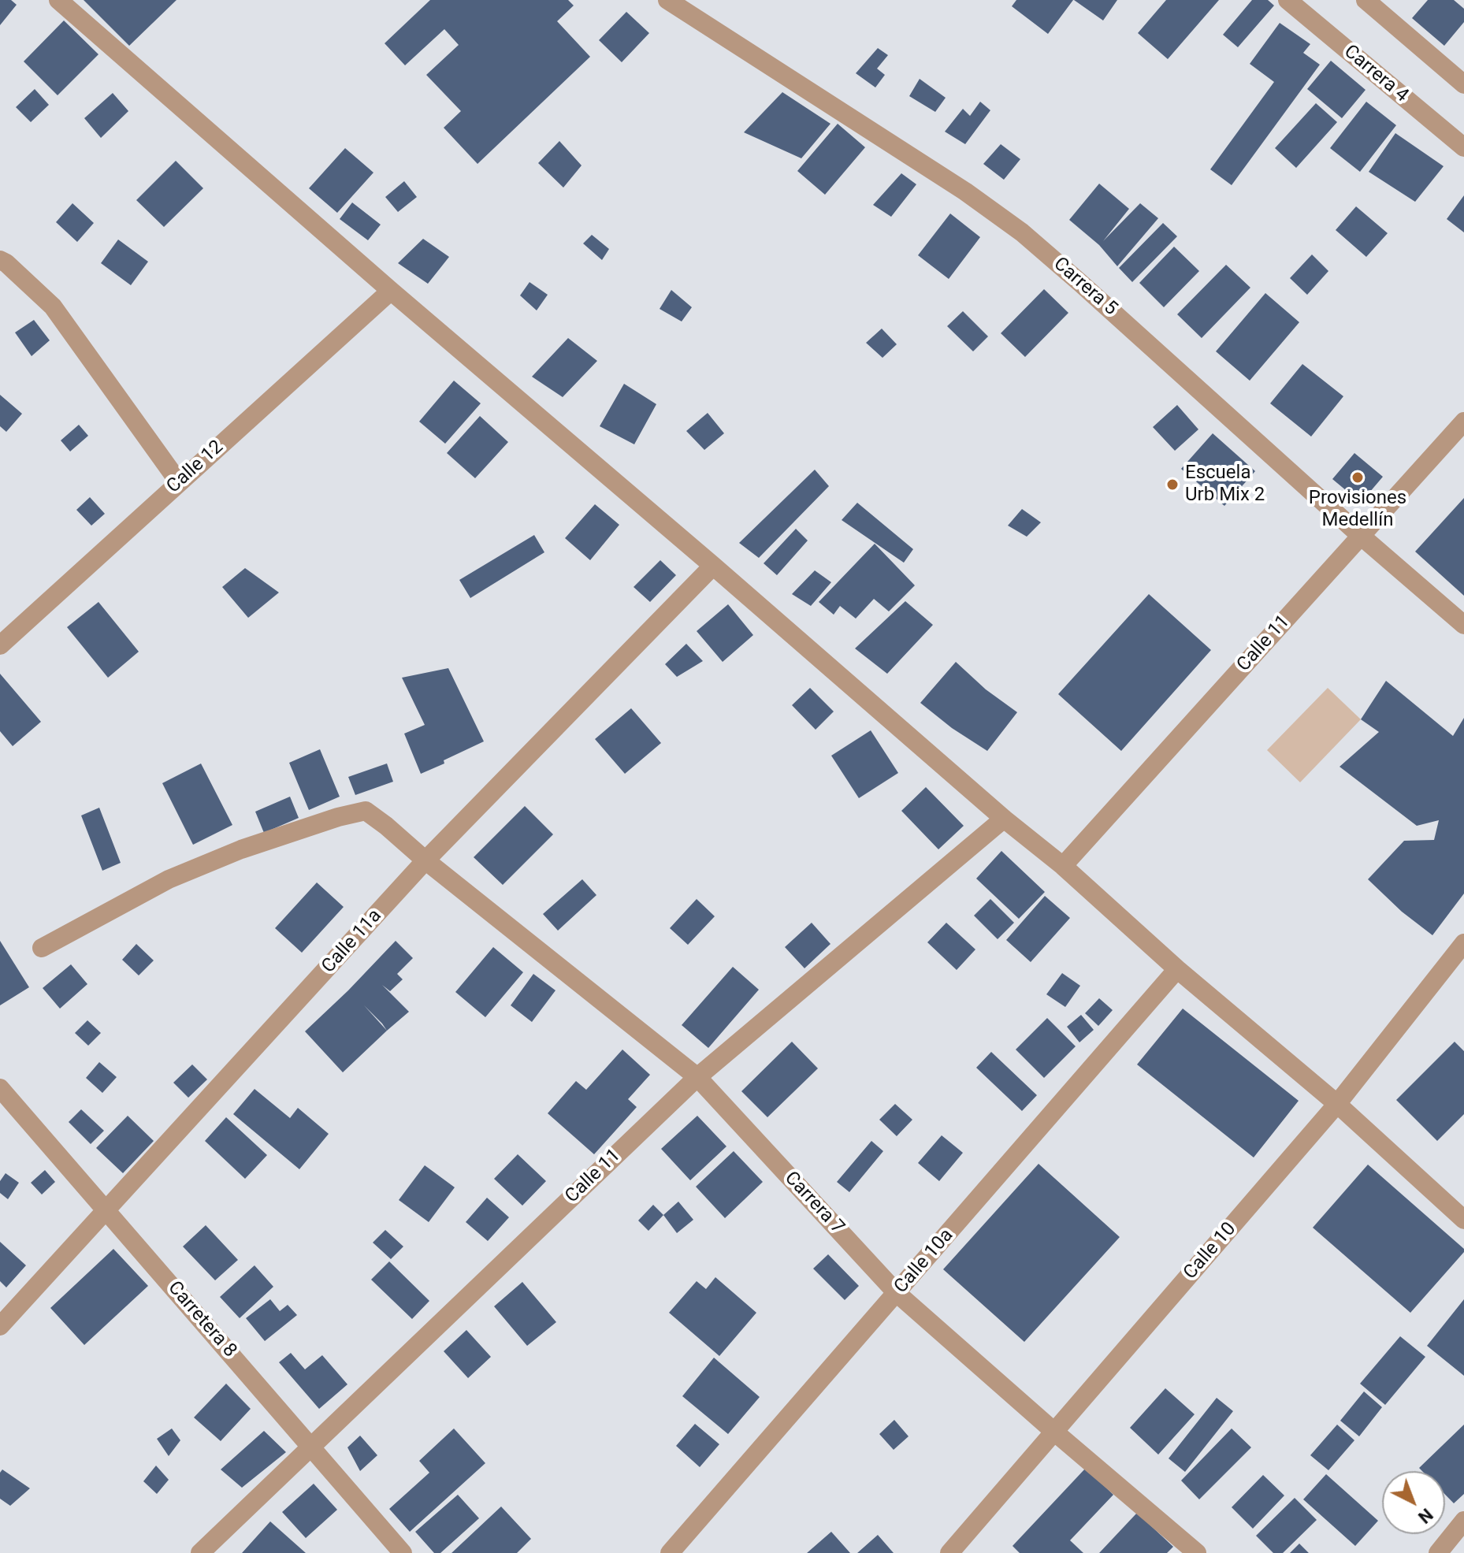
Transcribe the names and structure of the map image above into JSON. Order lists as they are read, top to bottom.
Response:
{
  "streets": {
    "street": [
      "Carrera 4",
      "Carrera 5",
      "Calle 12",
      "Calle 11",
      "Calle 11a",
      "Carrera 7",
      "Calle 10",
      "Calle 10a",
      "Carretera 8"
    ]
  },
  "crossings": [
    ["Carrera 5", "Calle 11"],
    ["Calle 11", "Carrera 7"],
    ["Calle 11", "Carretera 8"],
    ["Calle 11a", "Carrera 7"],
    ["Calle 11a", "Carretera 8"],
    ["Carrera 7", "Calle 10"],
    ["Carrera 7", "Calle 10a"]
  ],
  "places": ["Provisiones Medellín", "Escuela Urb Mix 2"],
  "north": "bottom right"
}
